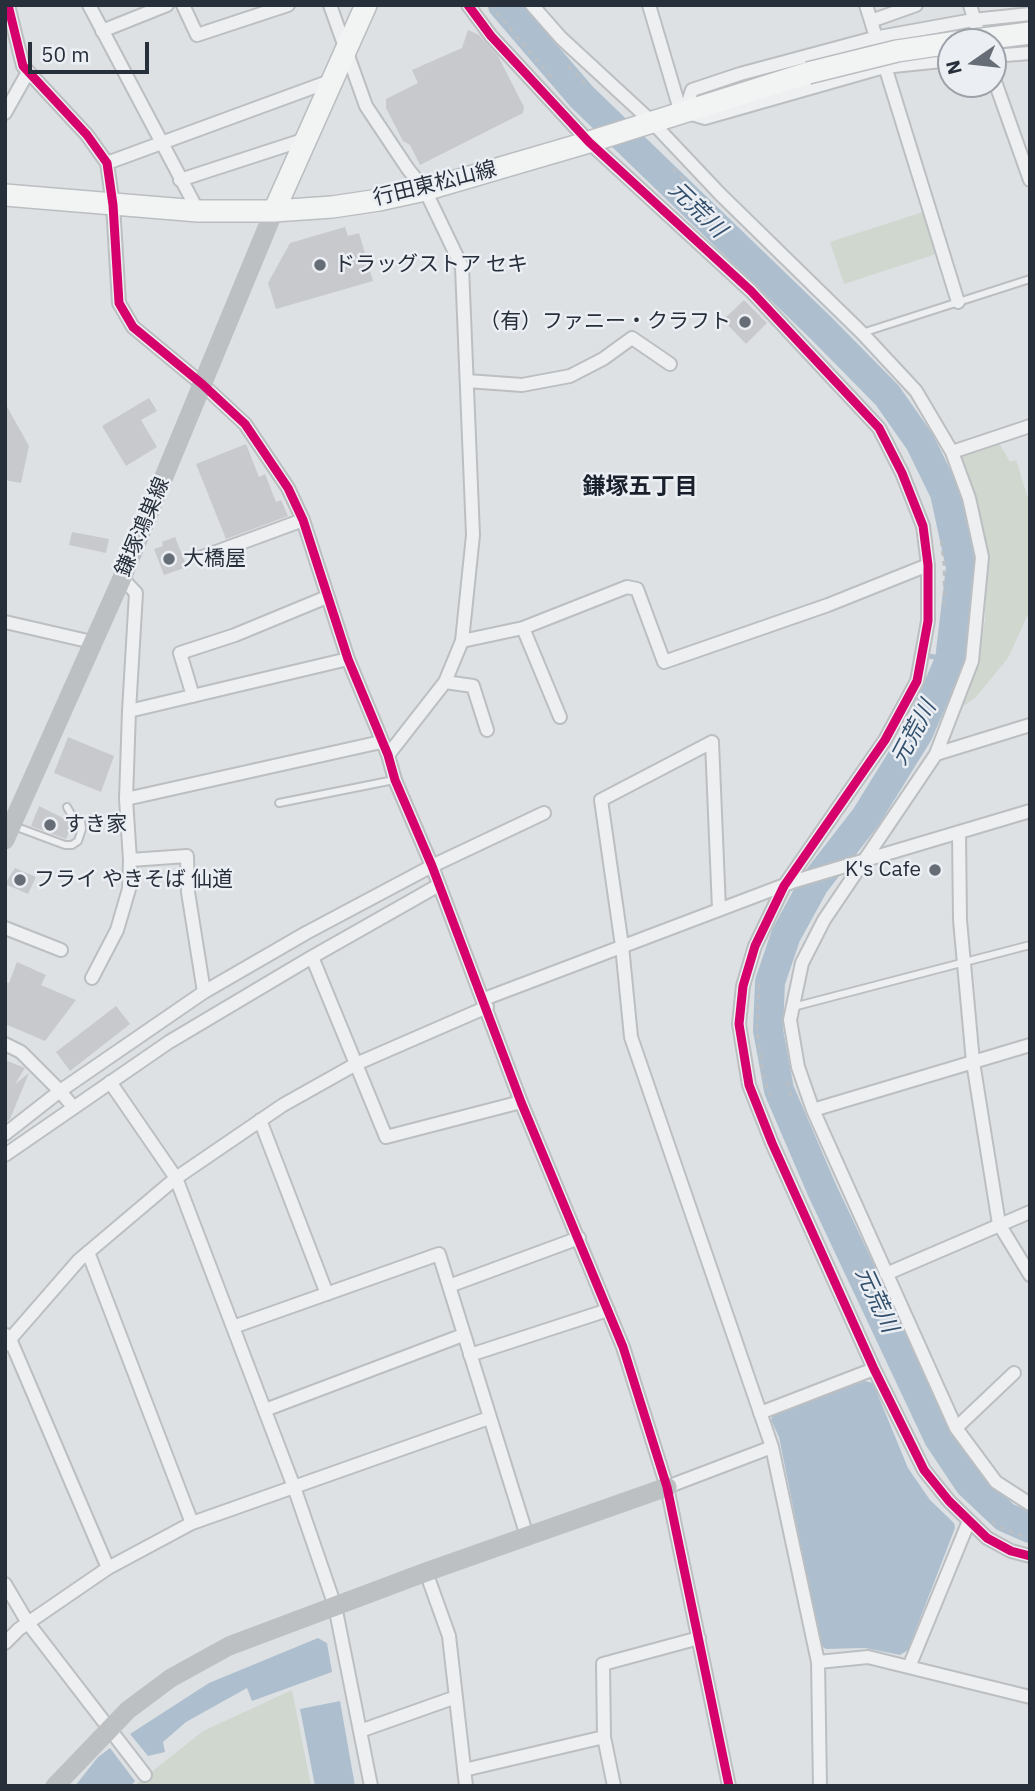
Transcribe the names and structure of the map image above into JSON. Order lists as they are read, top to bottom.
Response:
{
  "streets": {
    "main road": ["行田東松山線"],
    "street": ["鎌塚鴻巣線"]
  },
  "crossings": [
    ["行田東松山線", "鎌塚鴻巣線"]
  ],
  "districts": ["鎌塚五丁目"],
  "water": ["元荒川"],
  "places": [
    "ドラッグストア セキ",
    "（有）ファニー・クラフト",
    "大橋屋",
    "すき家",
    "K's Cafe",
    "フライ やきそば 仙道"
  ],
  "scale_bar": "50 m",
  "north": "left"
}
